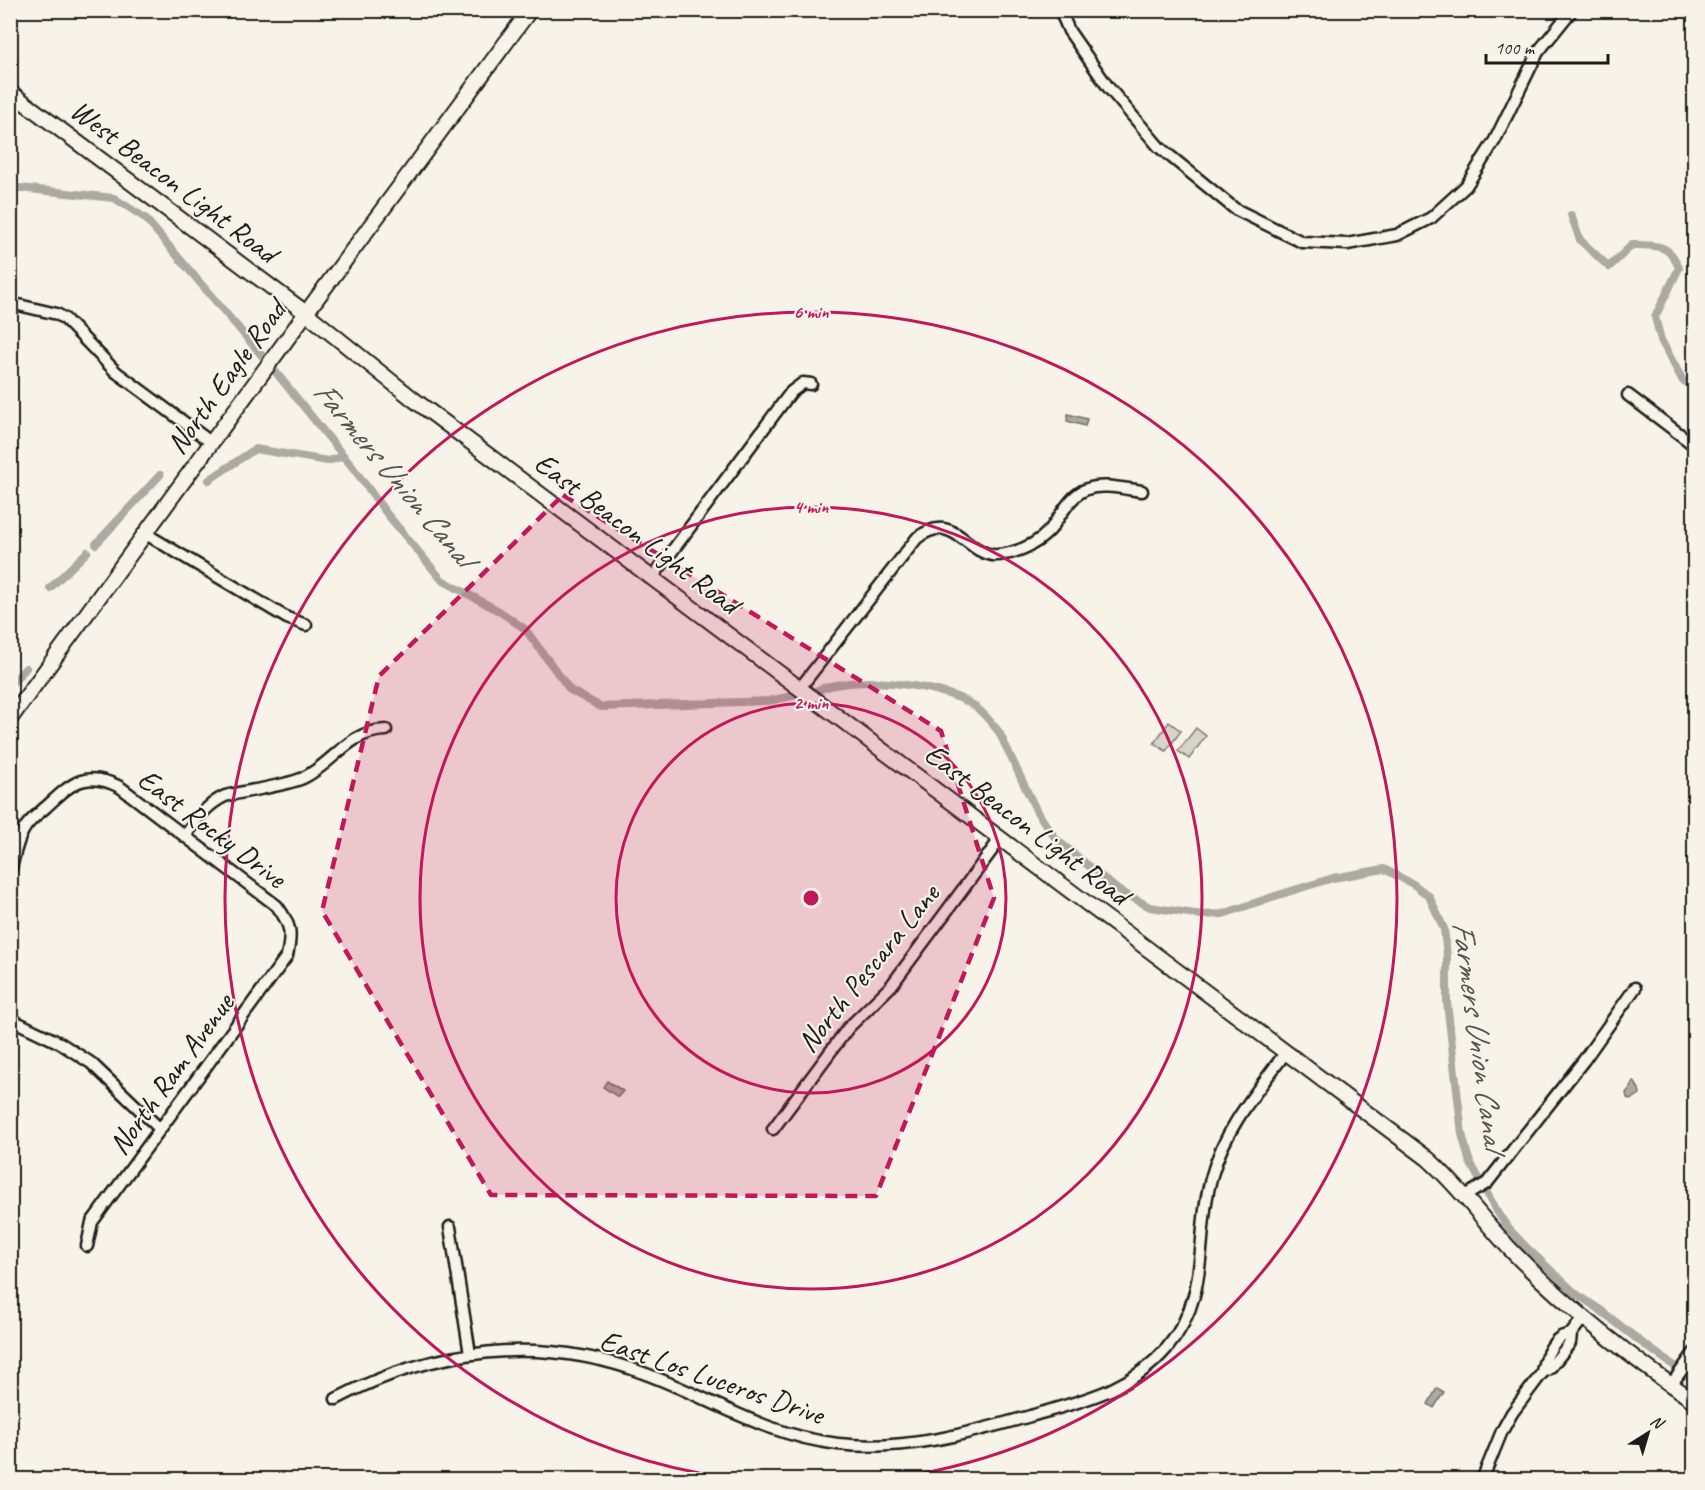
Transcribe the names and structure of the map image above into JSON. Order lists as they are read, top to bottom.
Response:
{
  "streets": {
    "main road": ["West Beacon Light Road", "North Eagle Road", "East Beacon Light Road"],
    "street": [
      "East Rocky Drive",
      "North Pescara Lane",
      "North Ram Avenue",
      "East Los Luceros Drive"
    ]
  },
  "crossings": [
    ["West Beacon Light Road", "North Eagle Road"],
    ["West Beacon Light Road", "East Beacon Light Road"],
    ["North Eagle Road", "East Beacon Light Road"],
    ["East Beacon Light Road", "North Pescara Lane"],
    ["East Beacon Light Road", "East Los Luceros Drive"],
    ["East Rocky Drive", "North Ram Avenue"]
  ],
  "water": ["Farmers Union Canal"],
  "scale_bar": "100 m",
  "north": "top right",
  "rings": ["6 min", "4 min", "2 min"]
}
